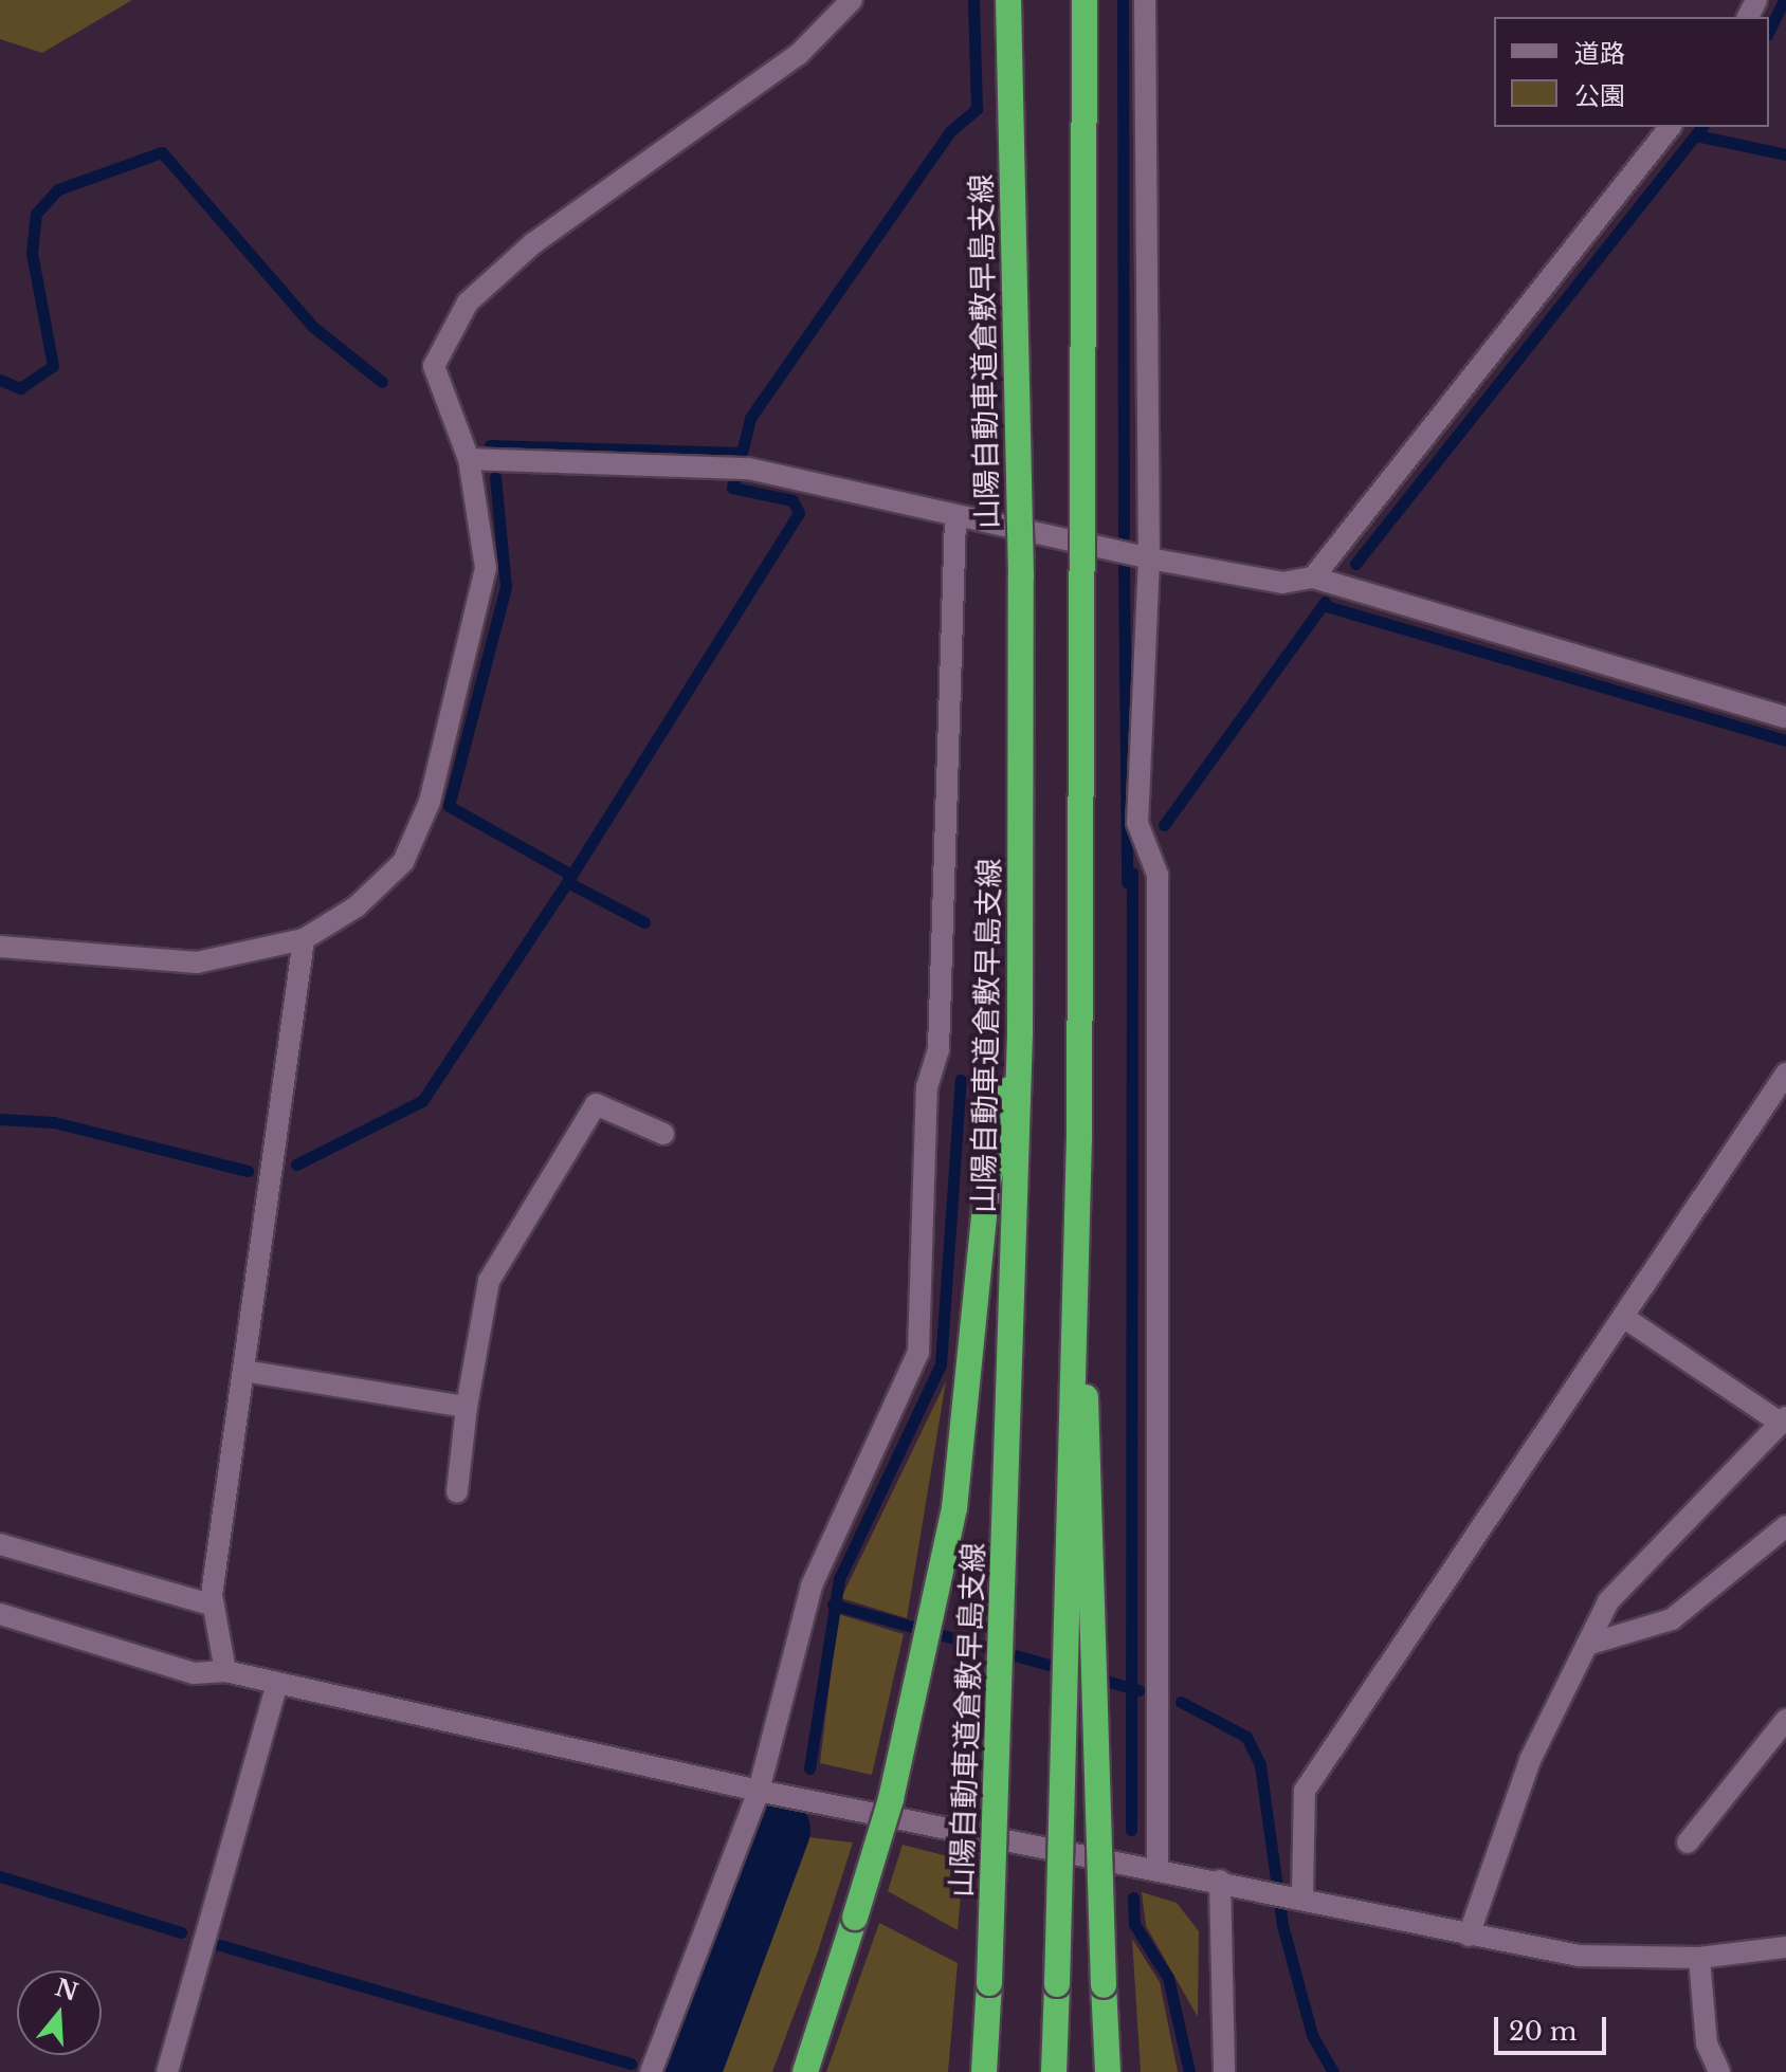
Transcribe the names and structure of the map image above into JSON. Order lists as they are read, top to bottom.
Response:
{
  "streets": {
    "highway": ["山陽自動車道倉敷早島支線"]
  },
  "legend": ["道路", "公園"],
  "scale_bar": "20 m",
  "north": "top"
}
